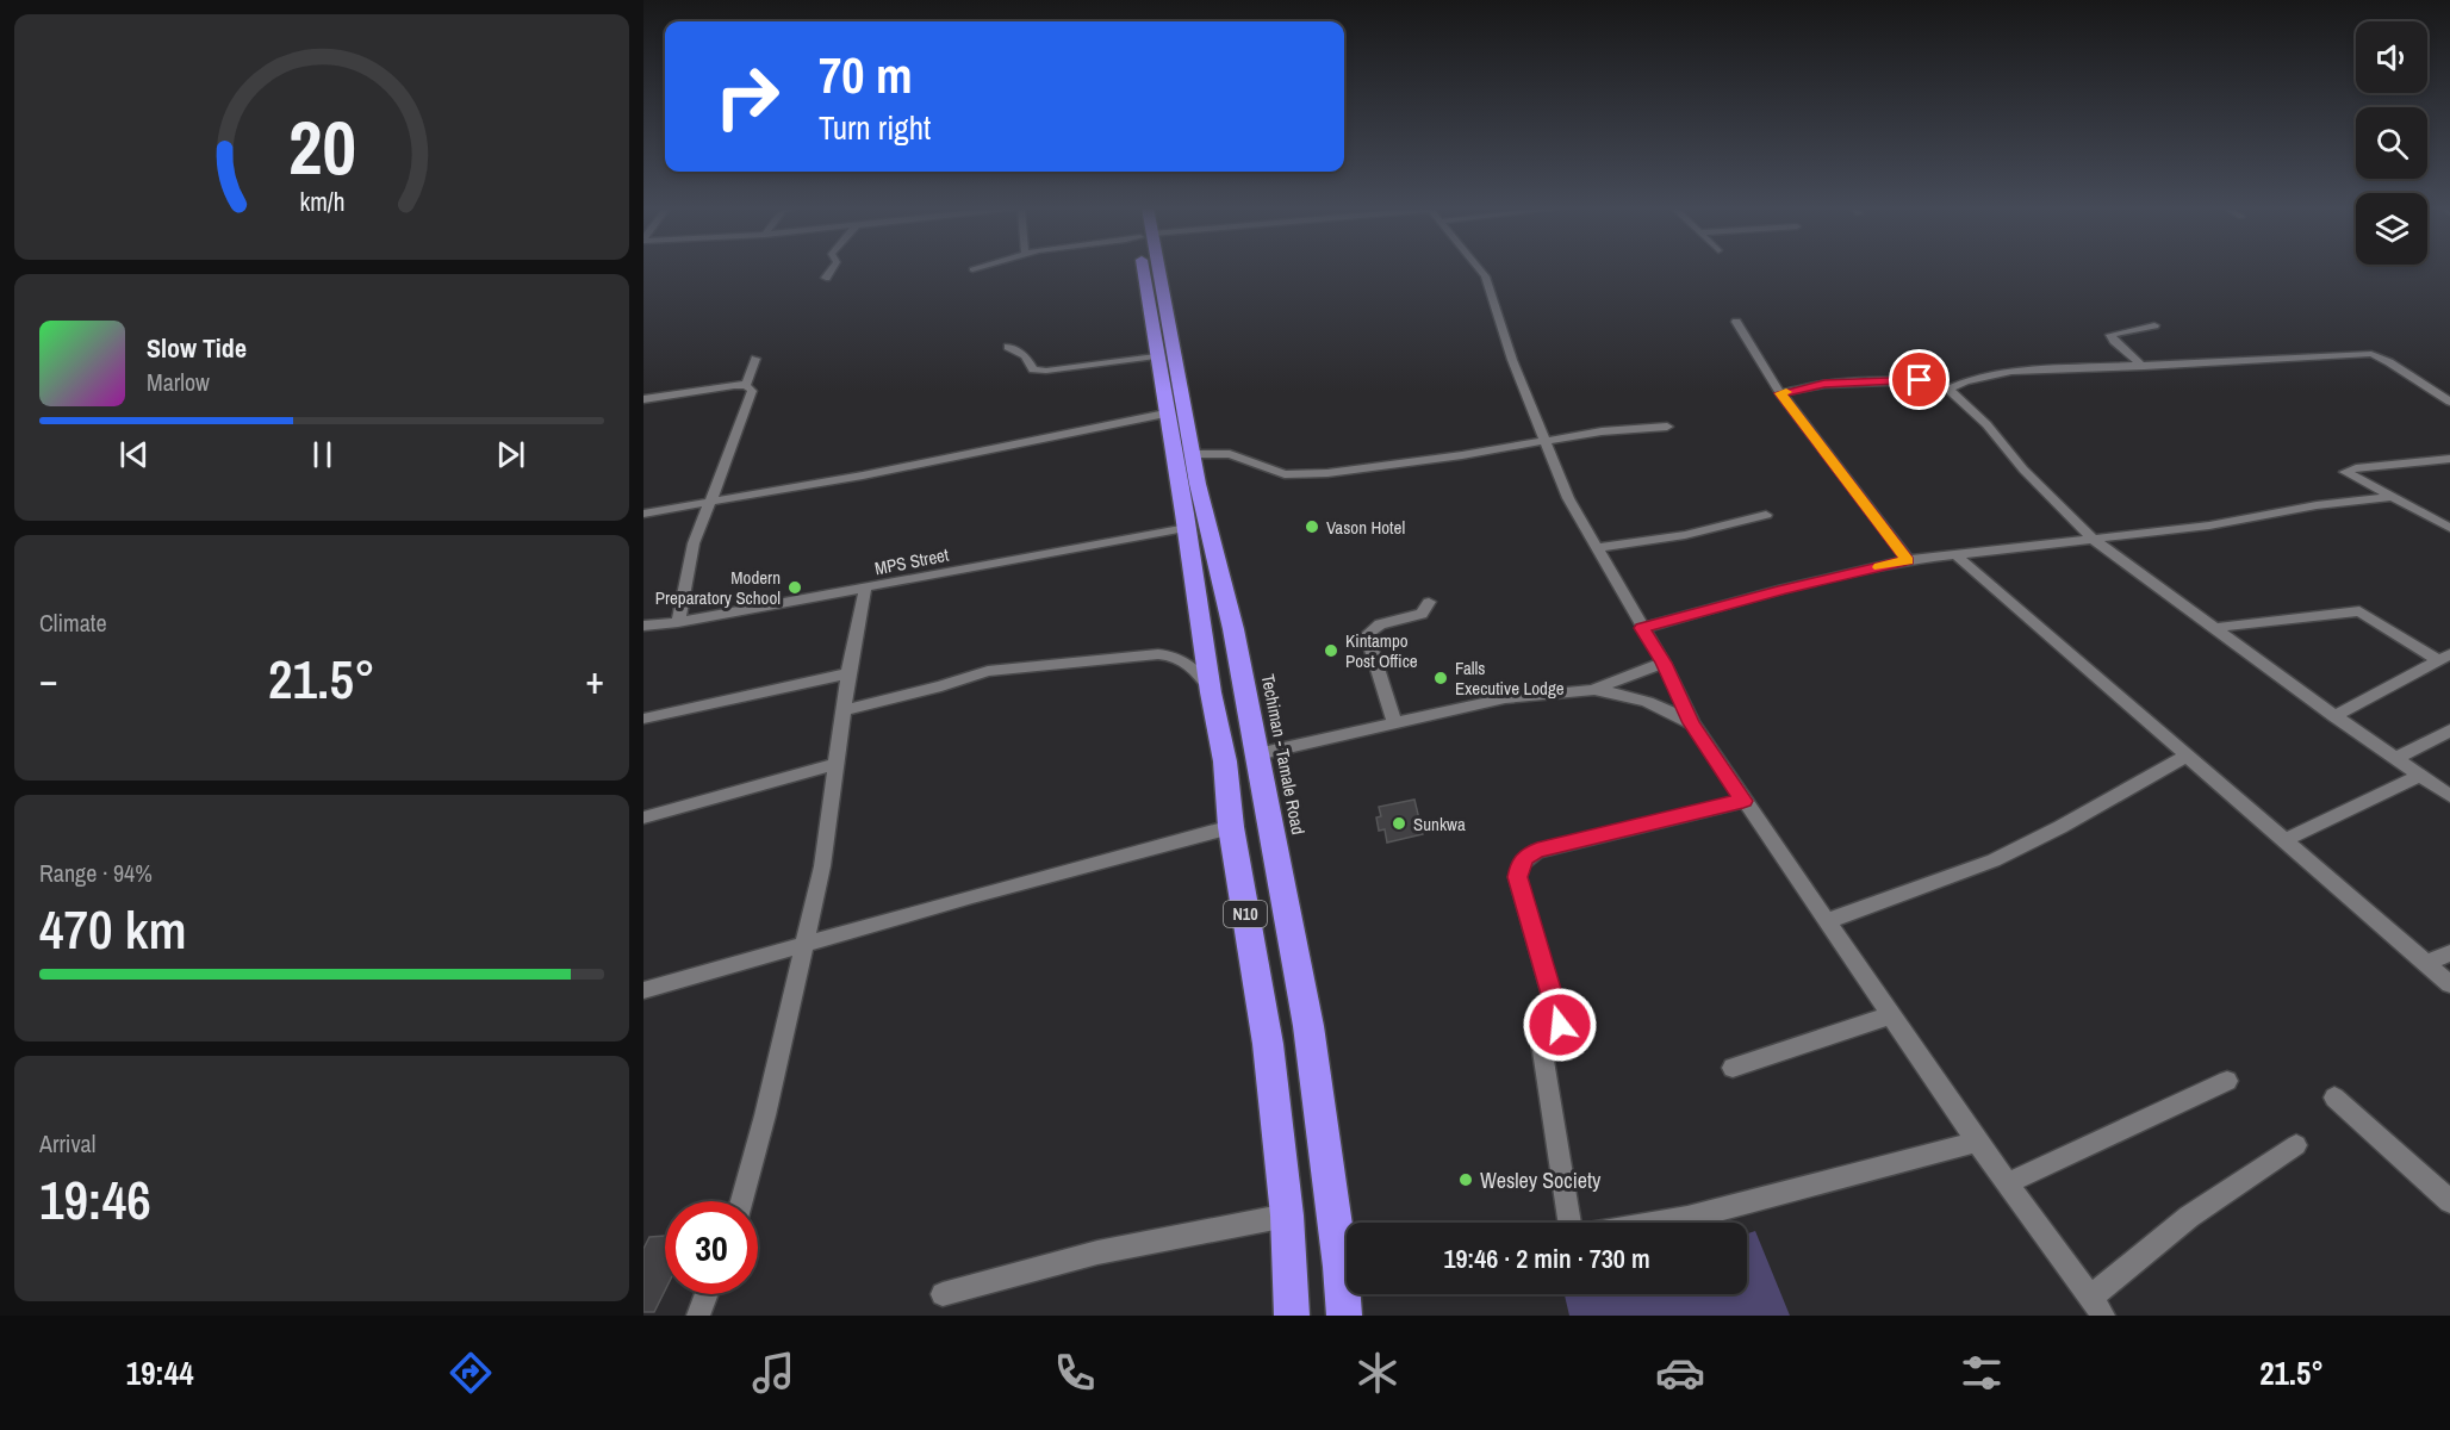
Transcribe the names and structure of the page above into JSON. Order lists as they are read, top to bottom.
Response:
{
  "streets": {
    "highway": ["Techiman - Tamale Road", "N10"],
    "street": ["MPS Street"]
  },
  "crossings": [
    ["MPS Street", "Techiman - Tamale Road"]
  ],
  "places": [
    "Vason Hotel",
    "Modern Preparatory School",
    "Kintampo Post Office",
    "Falls Executive Lodge",
    "Sunkwa",
    "Wesley Society"
  ],
  "page": {
    "turn": ["70 m", "Turn right"],
    "song": ["Slow Tide", "Marlow"],
    "tile": [
      "Climate",
      ["Range · 94%", "470 km"],
      ["Arrival", "19:46"]
    ],
    "heat": ["−", "21.5°", "+"],
    "limit": "30",
    "trip": "19:46 · 2 min · 730 m",
    "tabs": ["19:44", "21.5°"],
    "gauge": ["20", "km/h"]
  }
}
